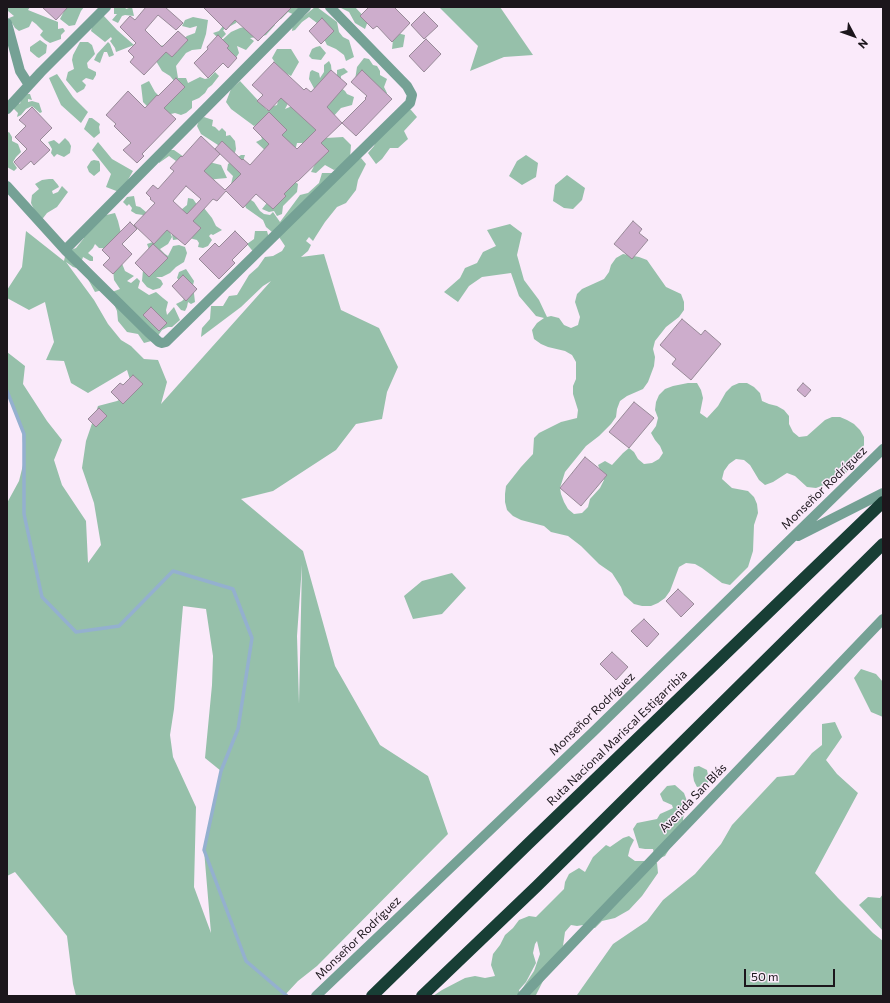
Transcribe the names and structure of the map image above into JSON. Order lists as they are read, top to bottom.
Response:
{
  "streets": {
    "highway": ["Ruta Nacional Mariscal Estigarribia"],
    "street": ["Monseñor Rodríguez", "Avenida San Blás"]
  },
  "scale_bar": "50 m",
  "north": "bottom right"
}
